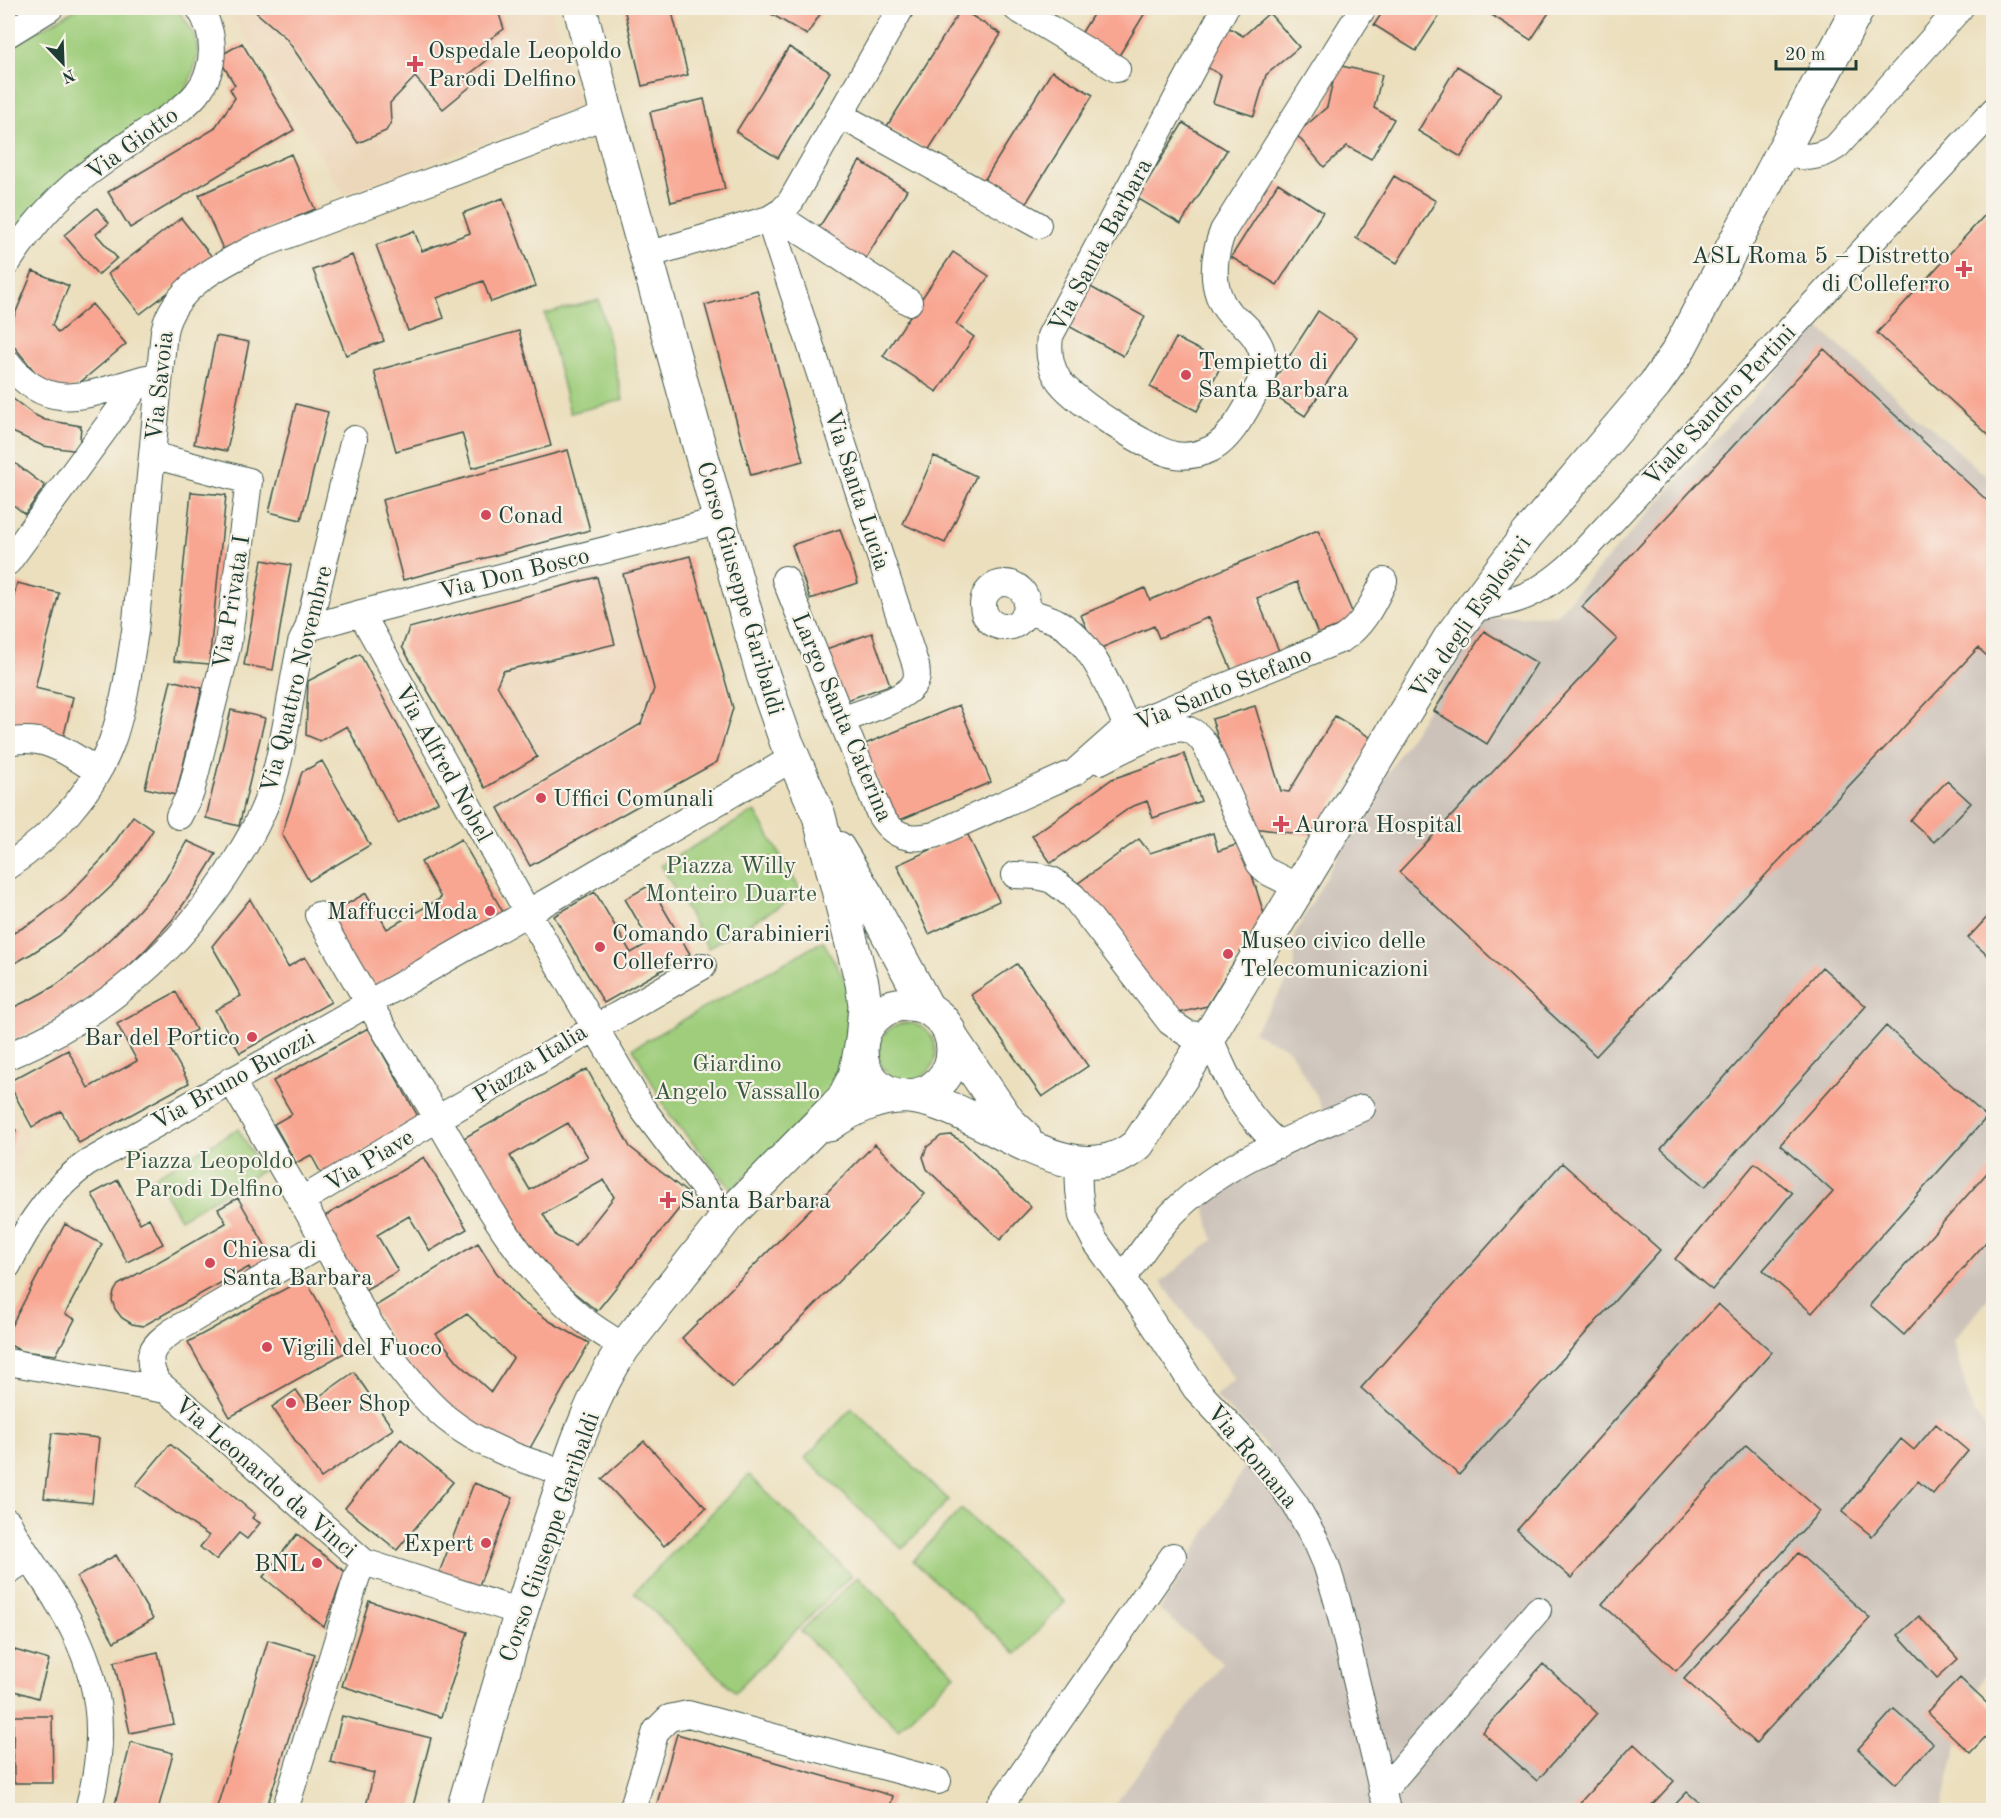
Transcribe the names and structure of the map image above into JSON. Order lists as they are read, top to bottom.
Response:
{
  "streets": {
    "main road": ["Corso Giuseppe Garibaldi", "Via degli Esplosivi"],
    "street": [
      "Via Giotto",
      "Via Santa Barbara",
      "Via Savoia",
      "Viale Sandro Pertini",
      "Via Santa Lucia",
      "Via Don Bosco",
      "Via Privata I",
      "Via Quattro Novembre",
      "Via Santo Stefano",
      "Largo Santa Caterina",
      "Via Alfred Nobel",
      "Piazza Italia",
      "Via Bruno Buozzi",
      "Via Piave",
      "Via Romana",
      "Via Leonardo da Vinci"
    ]
  },
  "crossings": [
    ["Via Savoia", "Corso Giuseppe Garibaldi"],
    ["Via Savoia", "Via Privata I"],
    ["Viale Sandro Pertini", "Via degli Esplosivi"],
    ["Via Santa Lucia", "Largo Santa Caterina"],
    ["Via Don Bosco", "Corso Giuseppe Garibaldi"],
    ["Via Don Bosco", "Via Quattro Novembre"],
    ["Via Don Bosco", "Via Alfred Nobel"],
    ["Corso Giuseppe Garibaldi", "Via degli Esplosivi"],
    ["Corso Giuseppe Garibaldi", "Via Leonardo da Vinci"],
    ["Via degli Esplosivi", "Via Romana"],
    ["Via Santo Stefano", "Largo Santa Caterina"],
    ["Via Alfred Nobel", "Piazza Italia"],
    ["Piazza Italia", "Via Piave"]
  ],
  "parks": ["Piazza Willy Monteiro Duarte", "Giardino Angelo Vassallo", "Piazza Leopoldo Parodi Delfino"],
  "places": {
    "health": [
      "Ospedale Leopoldo Parodi Delfino",
      "ASL Roma 5 – Distretto di Colleferro",
      "Aurora Hospital",
      "Santa Barbara"
    ],
    "other": [
      "Tempietto di Santa Barbara",
      "Conad",
      "Uffici Comunali",
      "Maffucci Moda",
      "Comando Carabinieri Colleferro",
      "Museo civico delle Telecomunicazioni",
      "Bar del Portico",
      "Chiesa di Santa Barbara",
      "Vigili del Fuoco",
      "Beer Shop",
      "Expert",
      "BNL"
    ]
  },
  "scale_bar": "20 m",
  "north": "bottom right"
}
